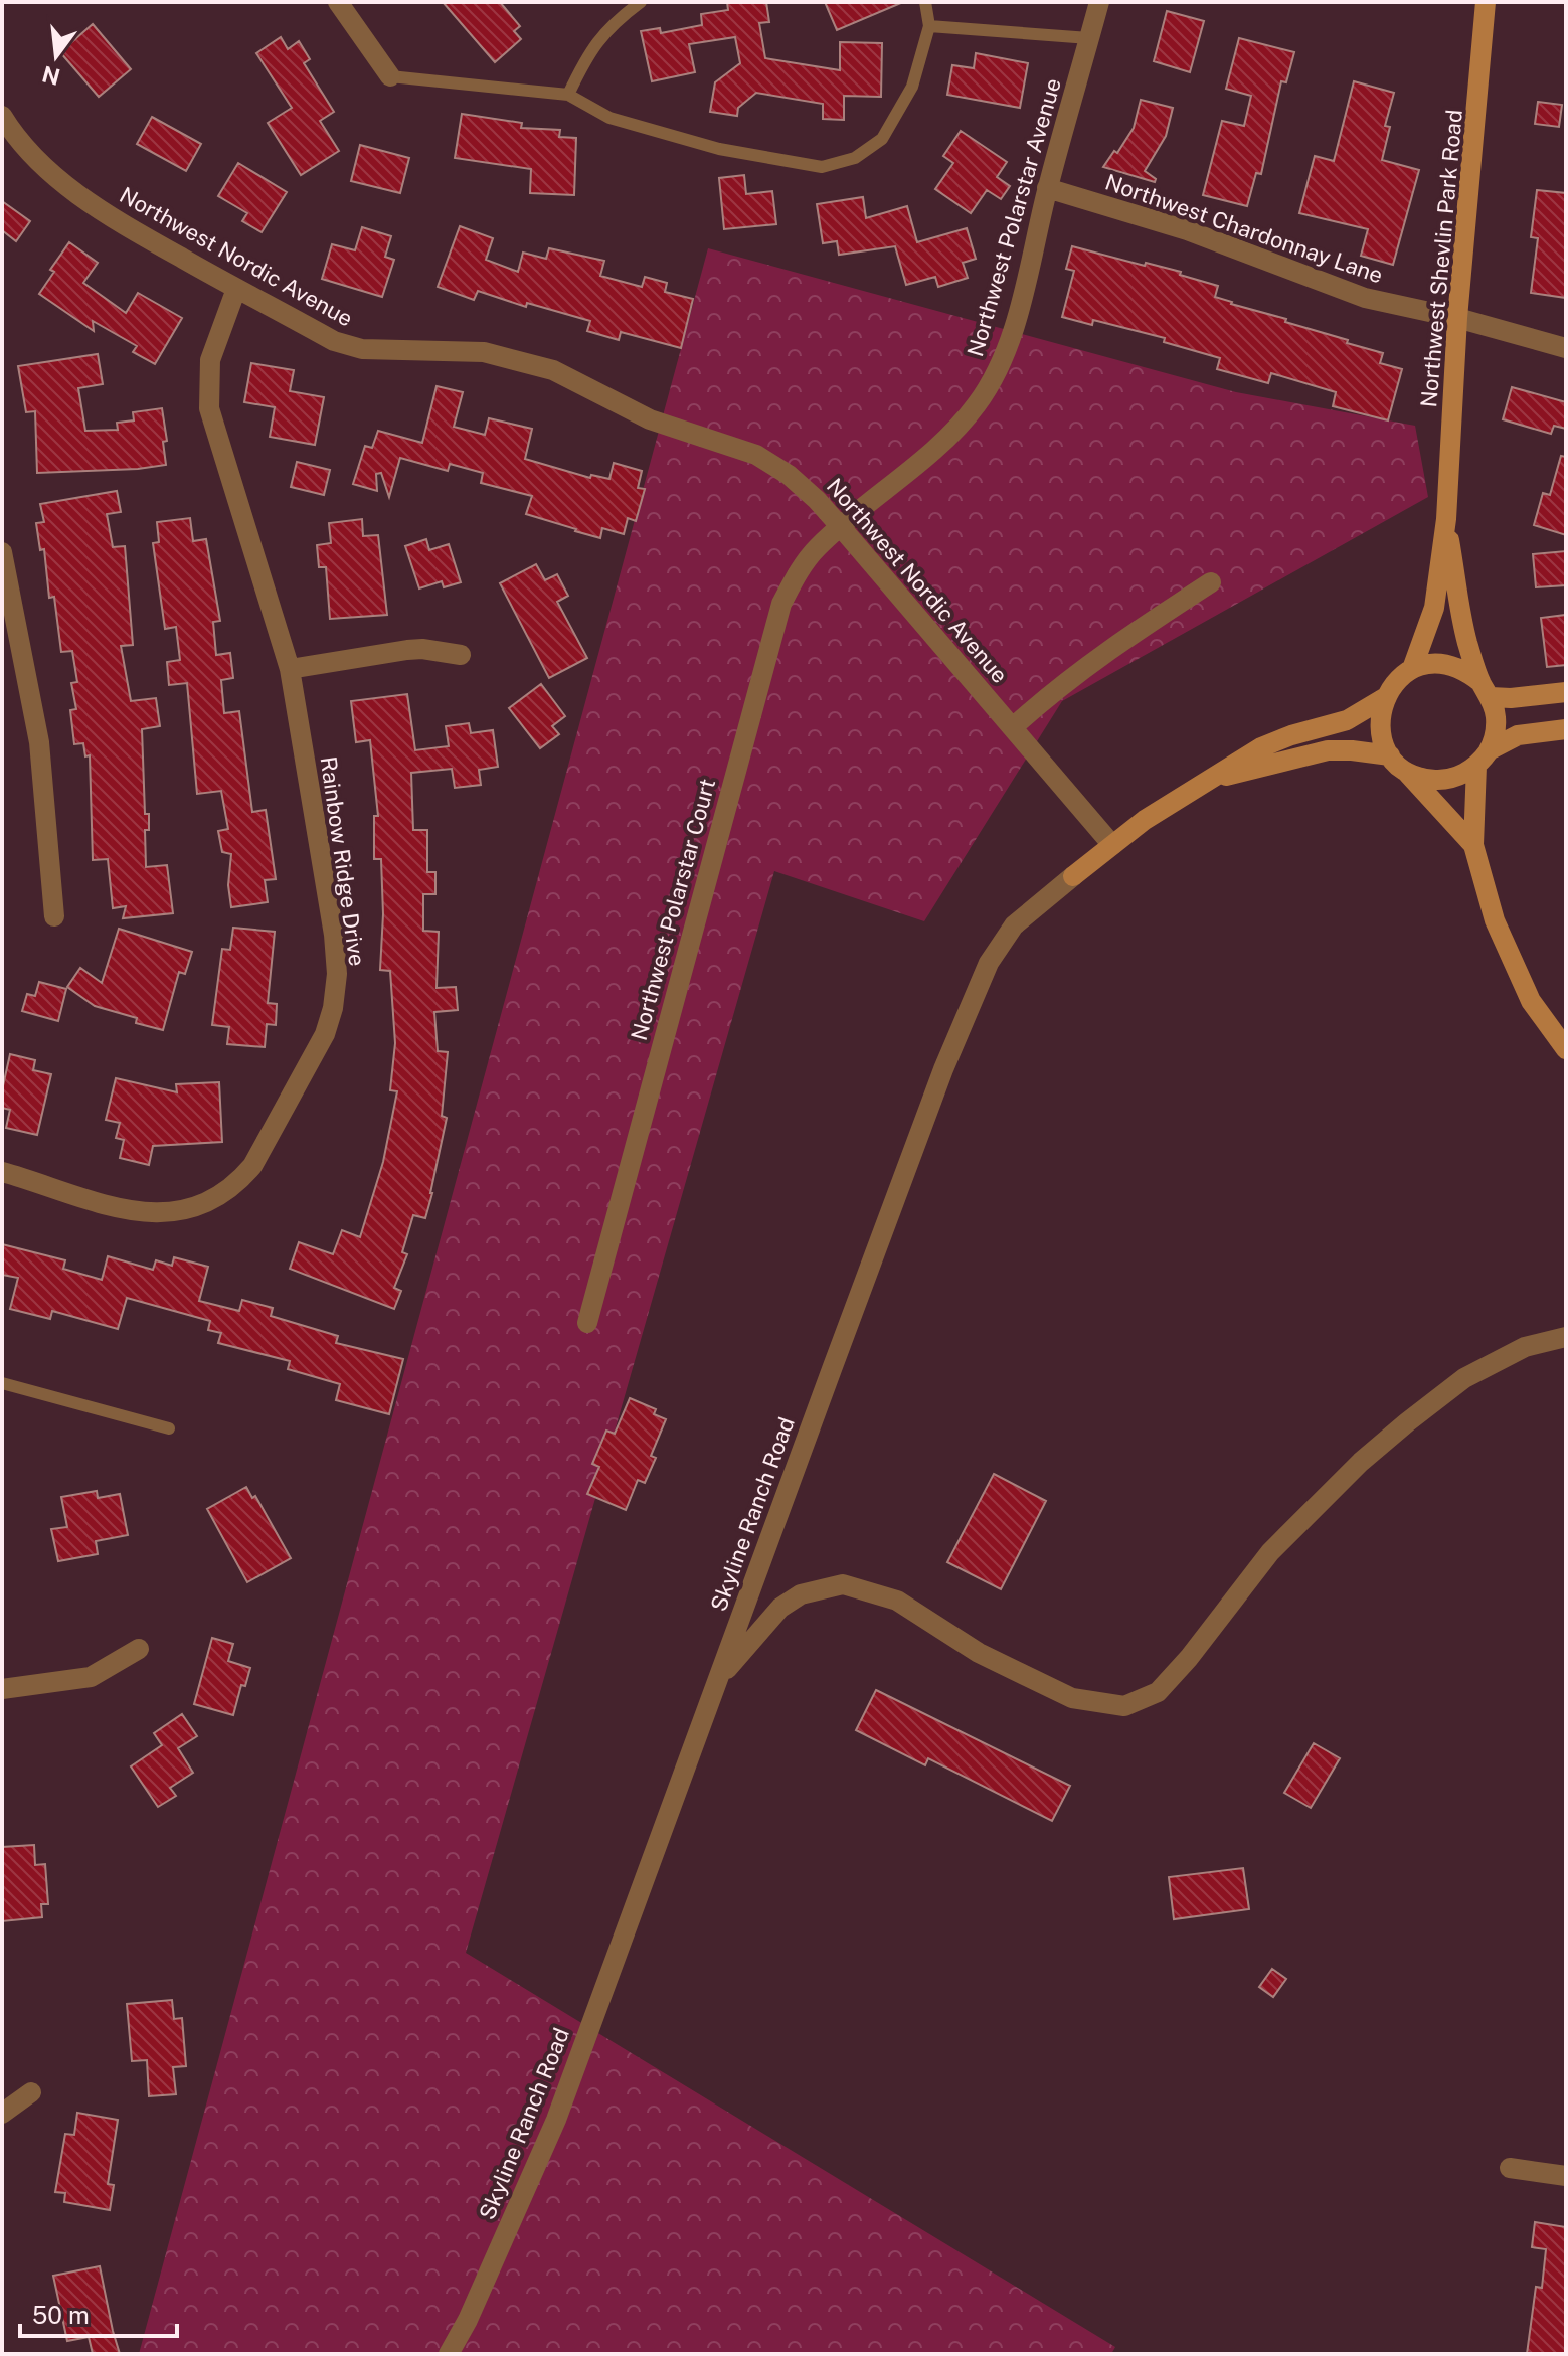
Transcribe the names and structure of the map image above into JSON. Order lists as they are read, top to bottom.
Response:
{
  "streets": {
    "street": [
      "Northwest Polarstar Avenue",
      "Northwest Chardonnay Lane",
      "Northwest Nordic Avenue",
      "Northwest Shevlin Park Road",
      "Rainbow Ridge Drive",
      "Northwest Polarstar Court",
      "Skyline Ranch Road"
    ]
  },
  "crossings": [
    ["Northwest Polarstar Avenue", "Northwest Chardonnay Lane"],
    ["Northwest Polarstar Avenue", "Northwest Nordic Avenue"],
    ["Northwest Polarstar Avenue", "Northwest Polarstar Court"],
    ["Northwest Chardonnay Lane", "Northwest Shevlin Park Road"],
    ["Northwest Nordic Avenue", "Rainbow Ridge Drive"],
    ["Northwest Nordic Avenue", "Northwest Polarstar Court"],
    ["Northwest Nordic Avenue", "Skyline Ranch Road"],
    ["Northwest Shevlin Park Road", "Skyline Ranch Road"]
  ],
  "scale_bar": "50 m",
  "north": "bottom"
}
